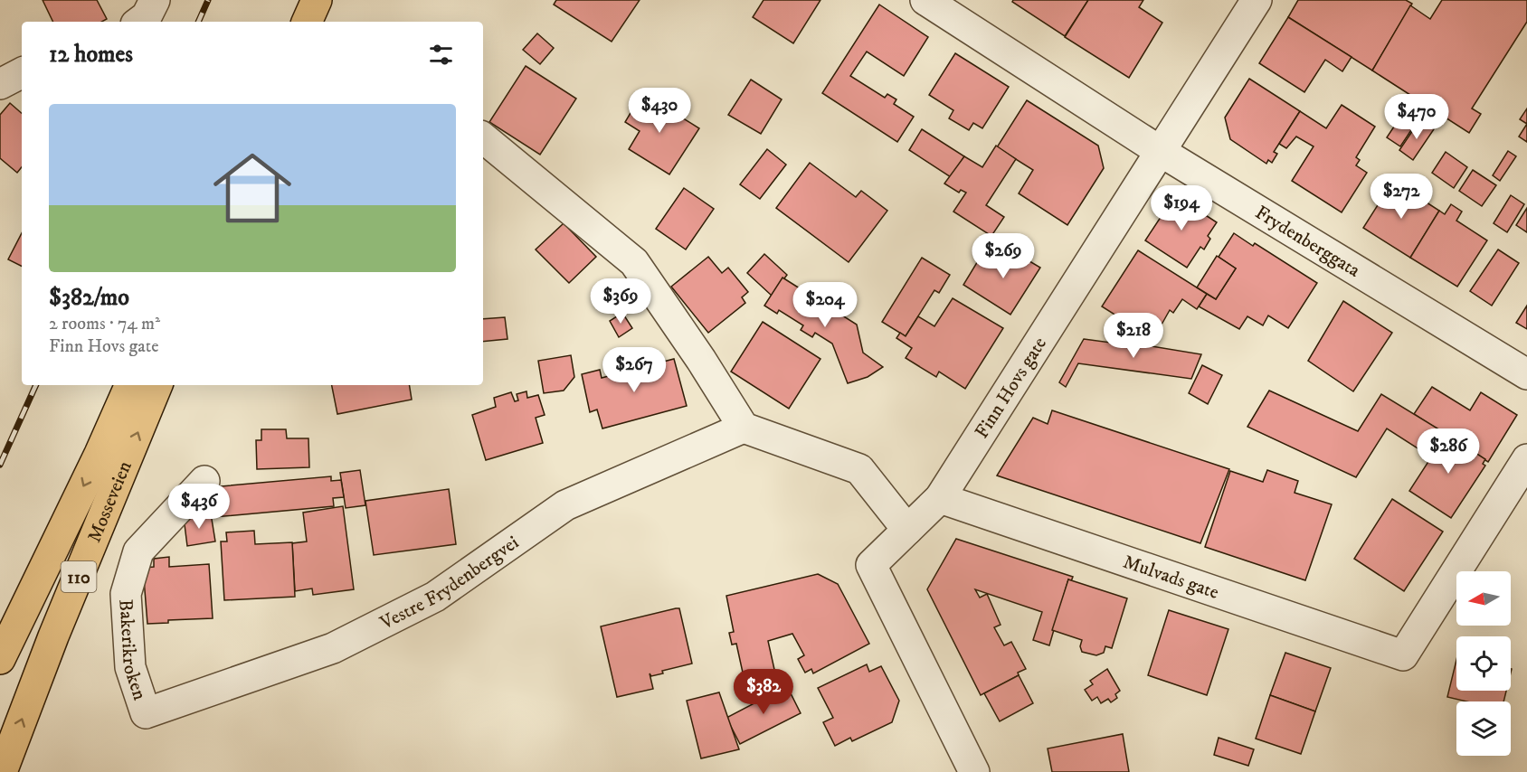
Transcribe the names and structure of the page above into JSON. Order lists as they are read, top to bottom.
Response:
{
  "streets": {
    "highway": ["Mosseveien", "110"],
    "street": [
      "Frydenberggata",
      "Finn Hovs gate",
      "Mulvads gate",
      "Vestre Frydenbergvei",
      "Bakerikroken"
    ]
  },
  "crossings": [
    ["Frydenberggata", "Finn Hovs gate"],
    ["Finn Hovs gate", "Mulvads gate"],
    ["Vestre Frydenbergvei", "Bakerikroken"]
  ],
  "north": "left",
  "page": {
    "heading": "12 homes",
    "list": [
      {
        "name": "$382/mo",
        "note": "2 rooms · 74 m² · Finn Hovs gate"
      }
    ],
    "price": [
      "$430",
      "$470",
      "$272",
      "$194",
      "$269",
      "$369",
      "$204",
      "$218",
      "$267",
      "$286",
      "$436",
      "$382"
    ]
  }
}
